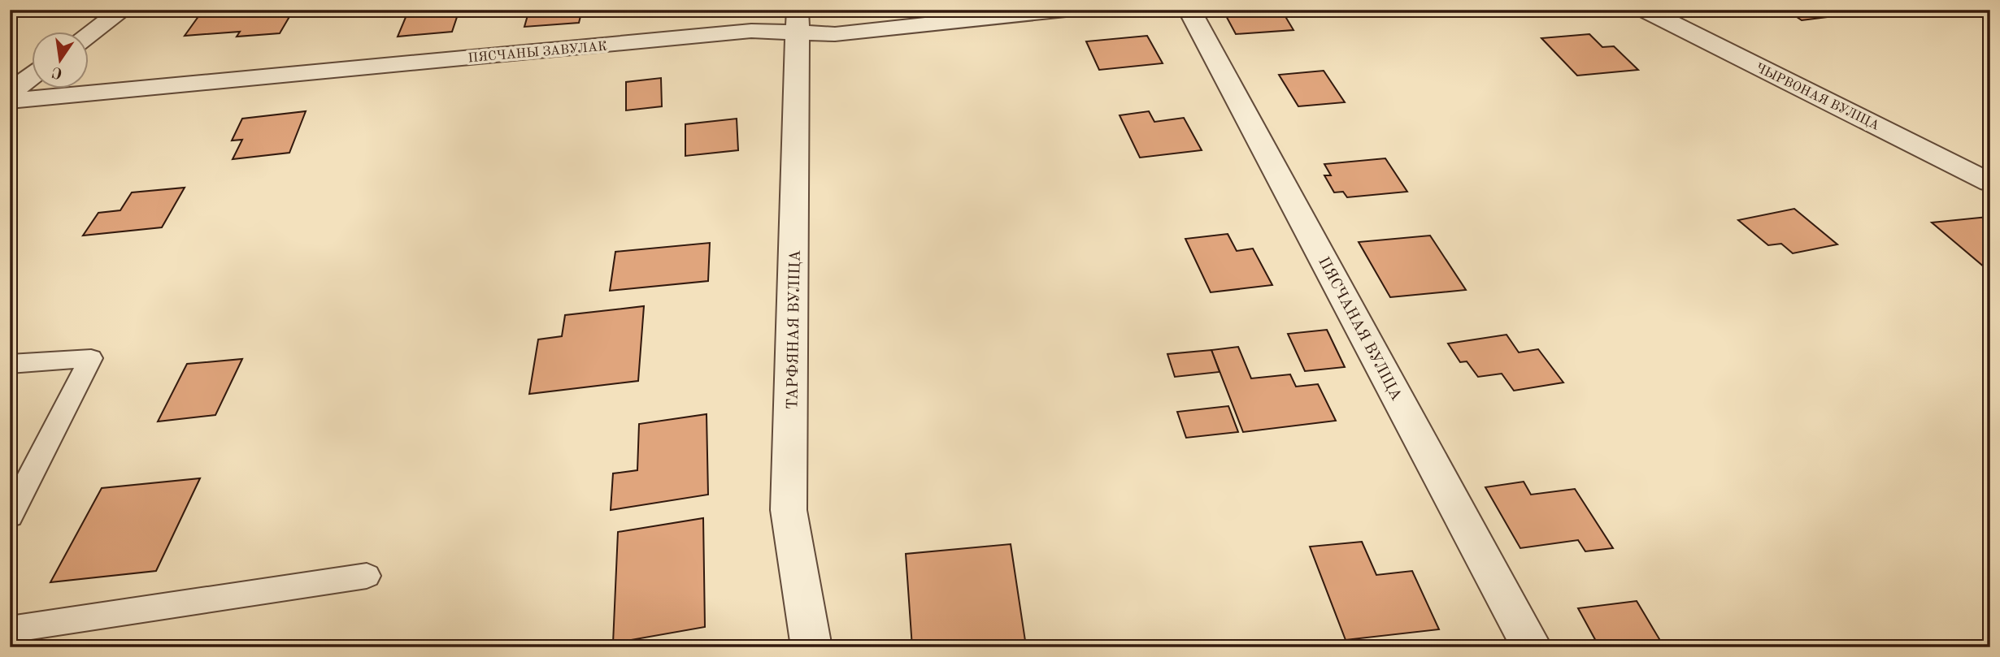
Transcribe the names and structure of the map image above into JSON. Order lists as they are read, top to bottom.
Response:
{
  "streets": {
    "street": [
      "ПЯСЧАНЫ ЗАВУЛАК",
      "ЧЫРВОНАЯ ВУЛІЦА",
      "ПЯСЧАНАЯ ВУЛІЦА",
      "ТАРФЯНАЯ ВУЛІЦА"
    ]
  },
  "crossings": [
    ["ПЯСЧАНЫ ЗАВУЛАК", "ТАРФЯНАЯ ВУЛІЦА"]
  ],
  "north": "bottom"
}
